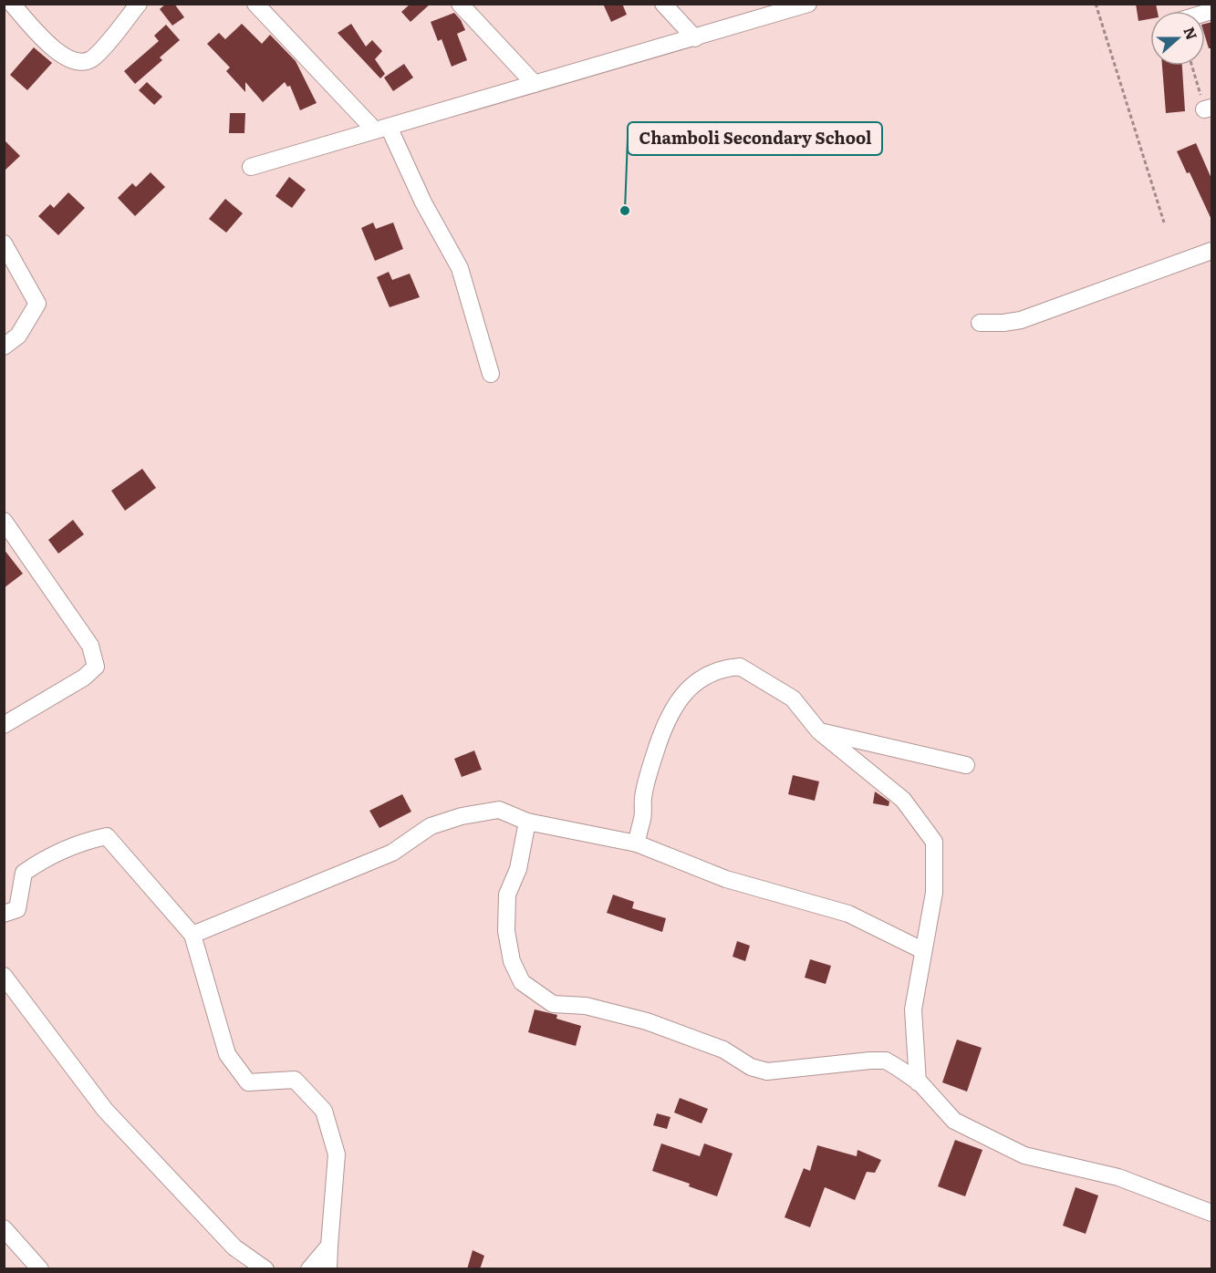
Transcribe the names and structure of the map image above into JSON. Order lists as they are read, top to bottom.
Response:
{
  "places": ["Chamboli Secondary School"],
  "north": "right"
}
